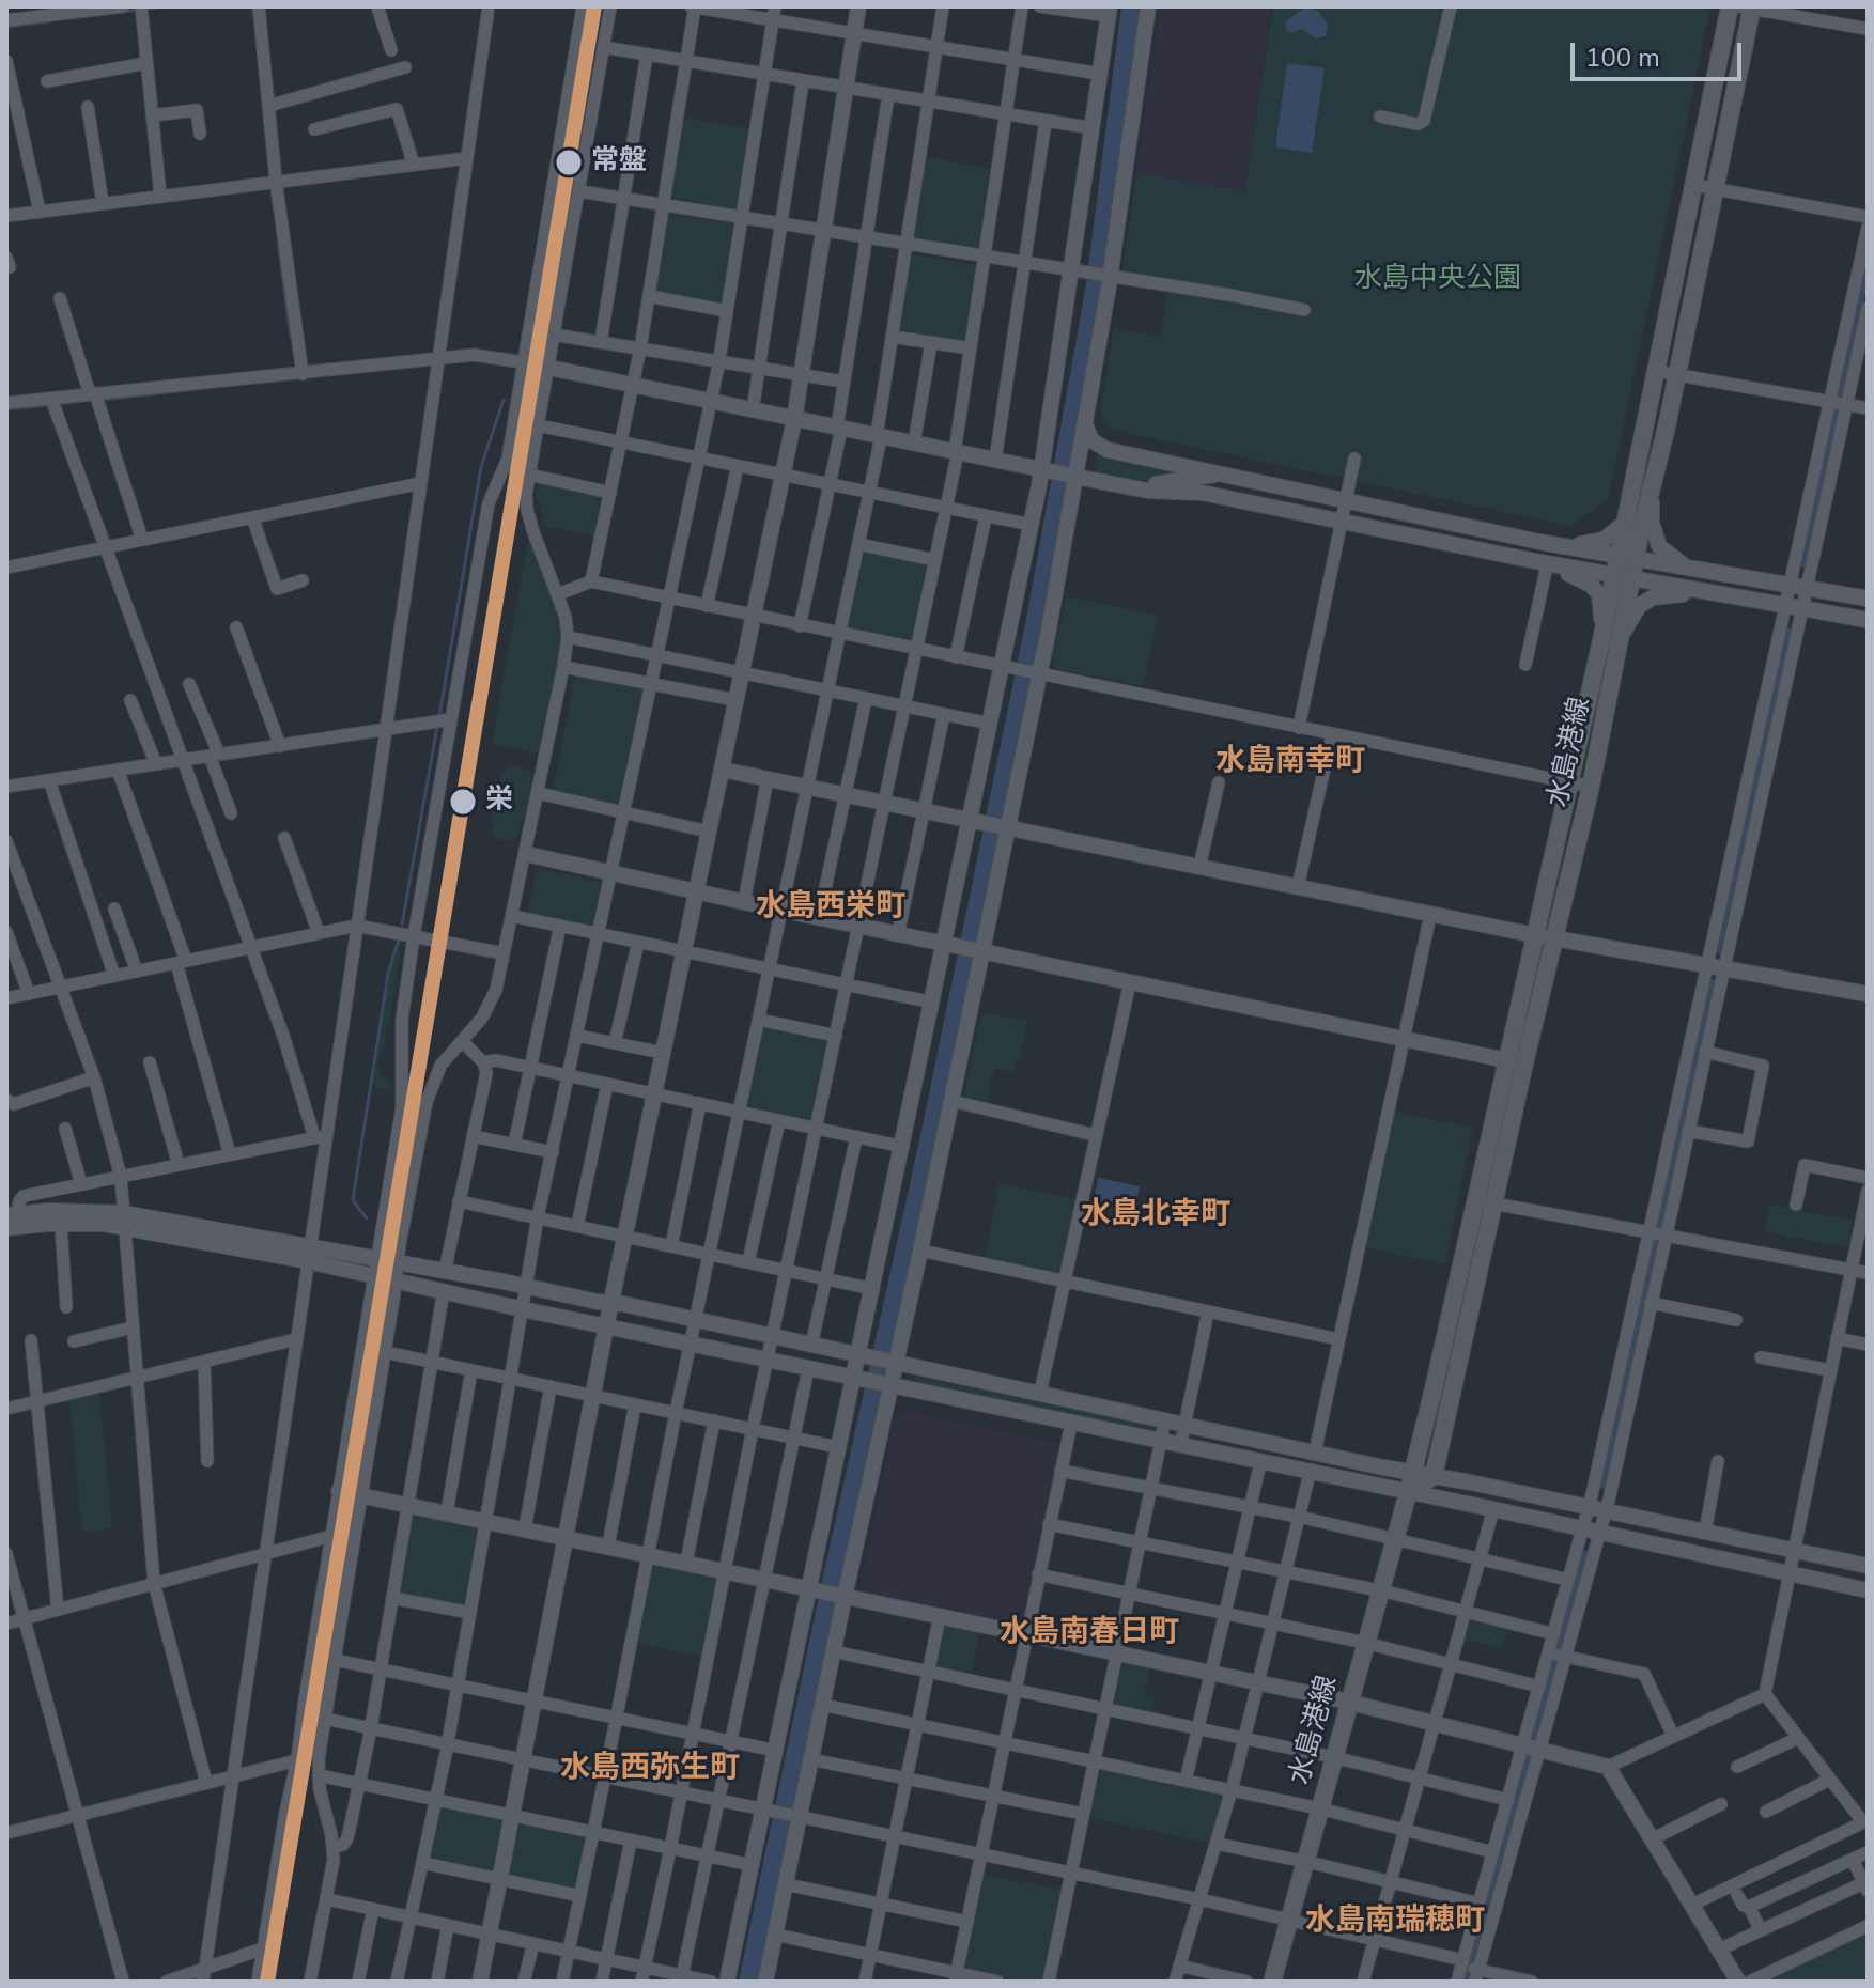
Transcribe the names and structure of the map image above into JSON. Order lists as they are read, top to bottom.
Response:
{
  "streets": {
    "main road": ["水島港線"]
  },
  "districts": [
    "水島南幸町",
    "水島西栄町",
    "水島北幸町",
    "水島南春日町",
    "水島西弥生町",
    "水島南瑞穂町"
  ],
  "parks": ["水島中央公園"],
  "places": ["常盤", "栄"],
  "scale_bar": "100 m"
}
